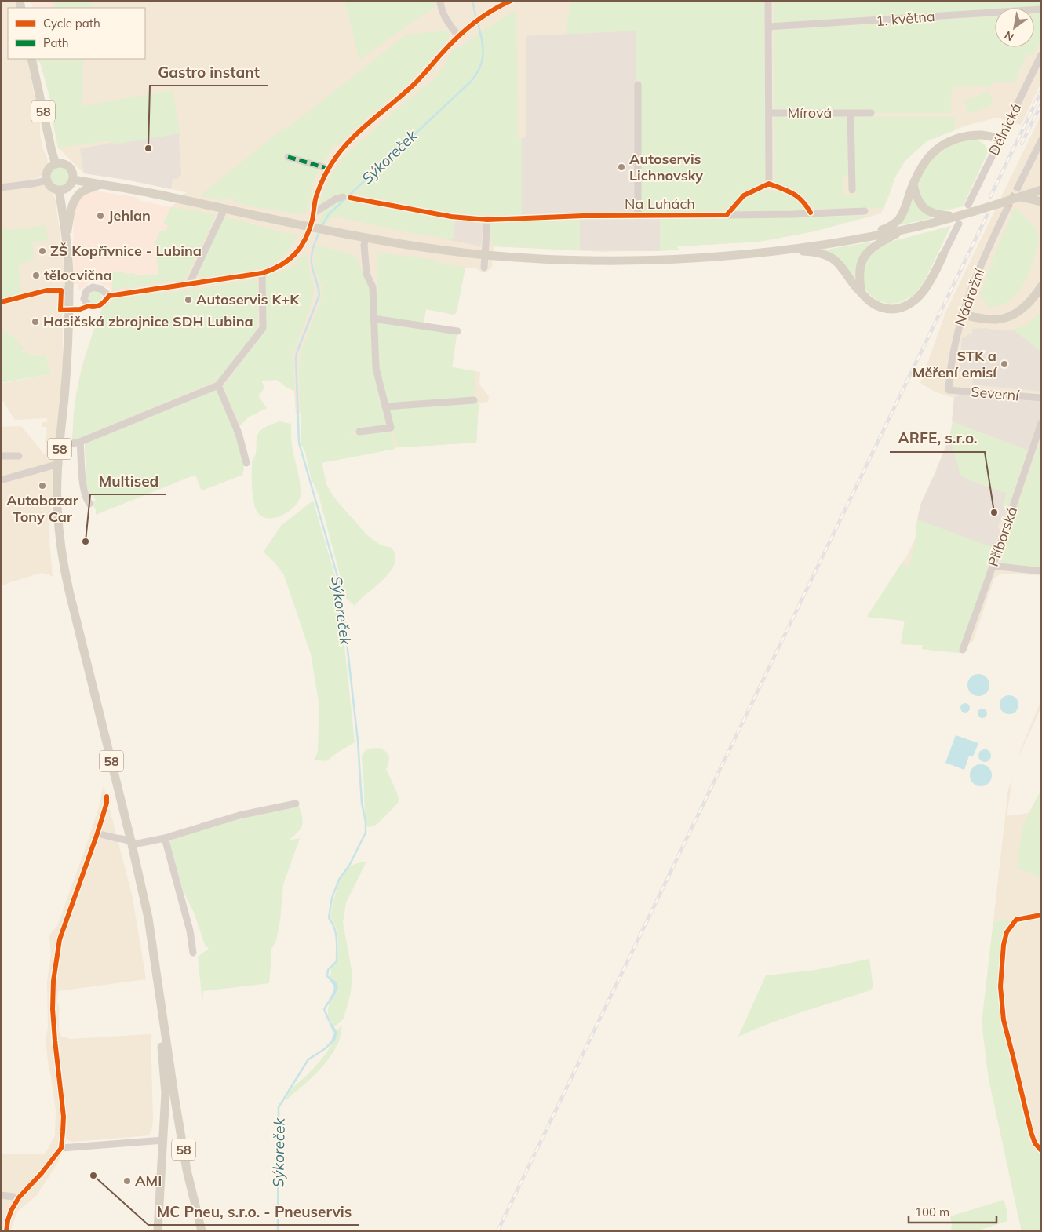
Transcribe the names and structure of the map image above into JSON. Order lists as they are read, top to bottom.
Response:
{
  "streets": {
    "main road": ["58"],
    "street": [
      "1. května",
      "Mírová",
      "Dělnická",
      "Na Luhách",
      "Nádražní",
      "Severní",
      "Příborská"
    ]
  },
  "crossings": [
    ["Nádražní", "Severní"]
  ],
  "water": ["Sýkoreček"],
  "places": [
    "Gastro instant",
    "Autoservis Lichnovsky",
    "Jehlan",
    "ZŠ Kopřivnice - Lubina",
    "tělocvična",
    "Autoservis K+K",
    "Hasičská zbrojnice SDH Lubina",
    "STK a Měření emisí",
    "Autobazar Tony Car",
    "ARFE, s.r.o.",
    "Multised",
    "MC Pneu, s.r.o. - Pneuservis",
    "AMI"
  ],
  "legend": ["Cycle path", "Path"],
  "scale_bar": "100 m",
  "north": "bottom left"
}
